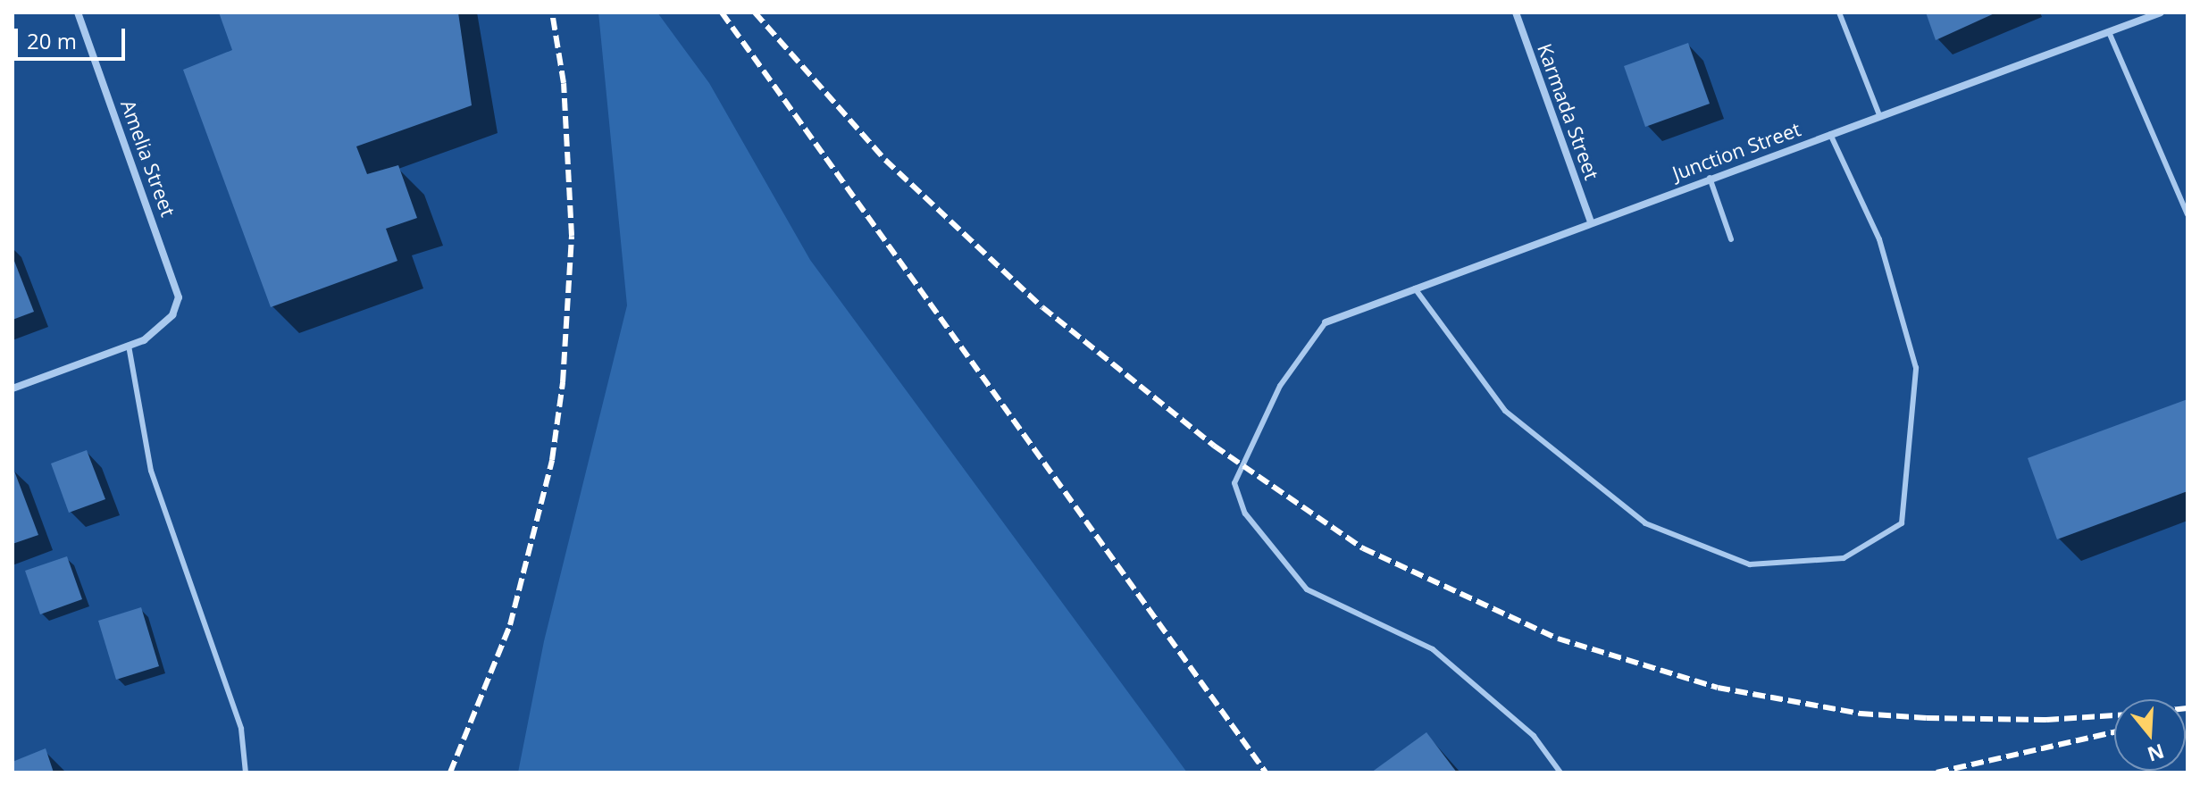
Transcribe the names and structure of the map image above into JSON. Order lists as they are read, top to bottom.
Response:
{
  "streets": {
    "street": ["Karmada Street", "Junction Street", "Amelia Street"]
  },
  "crossings": [
    ["Karmada Street", "Junction Street"]
  ],
  "scale_bar": "20 m",
  "north": "bottom"
}
